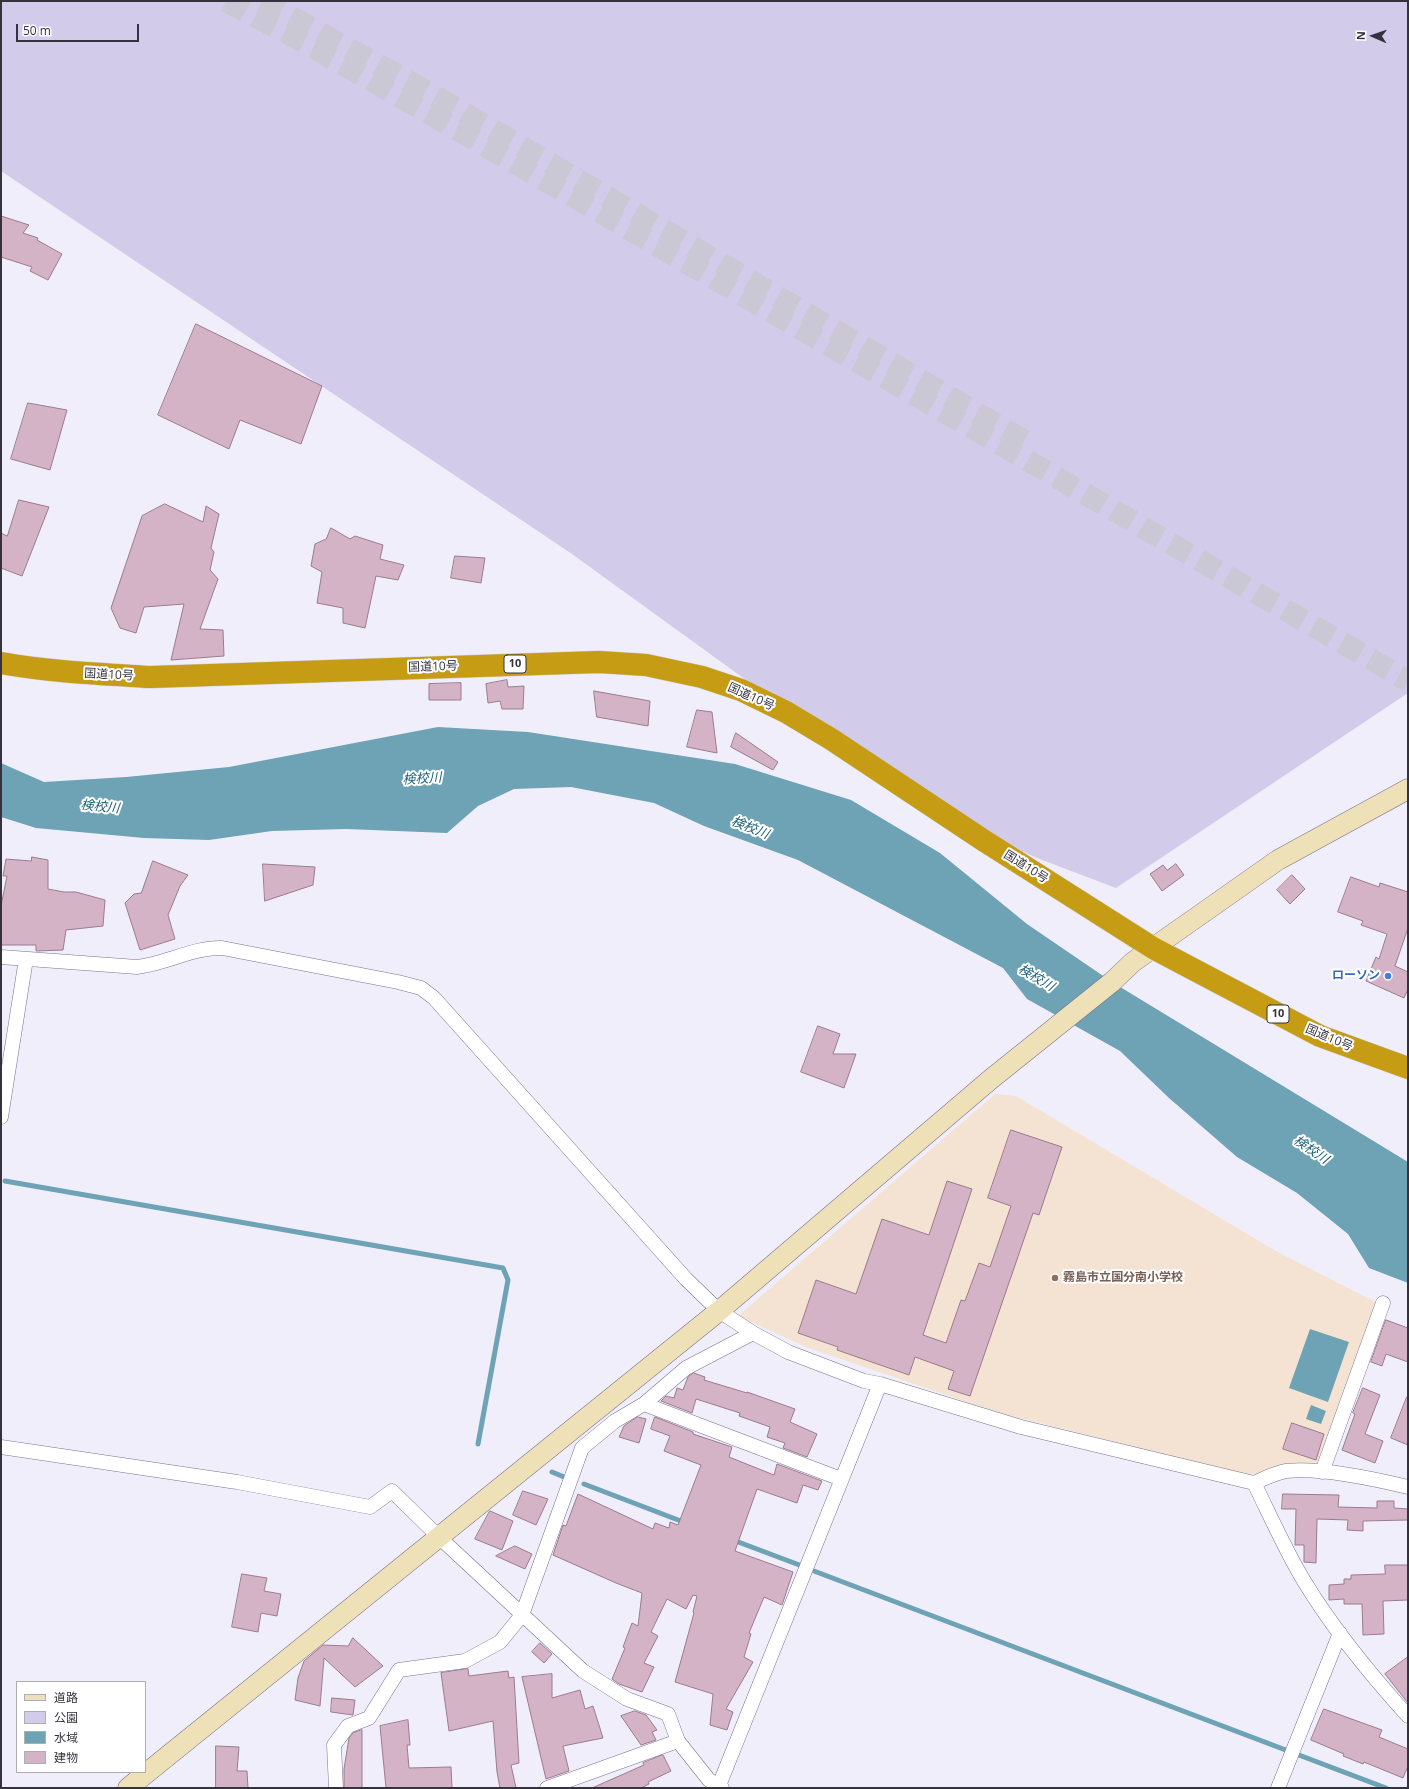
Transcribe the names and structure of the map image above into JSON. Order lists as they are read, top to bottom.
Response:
{
  "streets": {
    "highway": ["10", "国道10号"]
  },
  "water": ["検校川"],
  "places": ["ローソン", "霧島市立国分南小学校"],
  "legend": [
    "道路",
    "公園",
    "水域",
    "建物"
  ],
  "scale_bar": "50 m",
  "north": "left"
}
